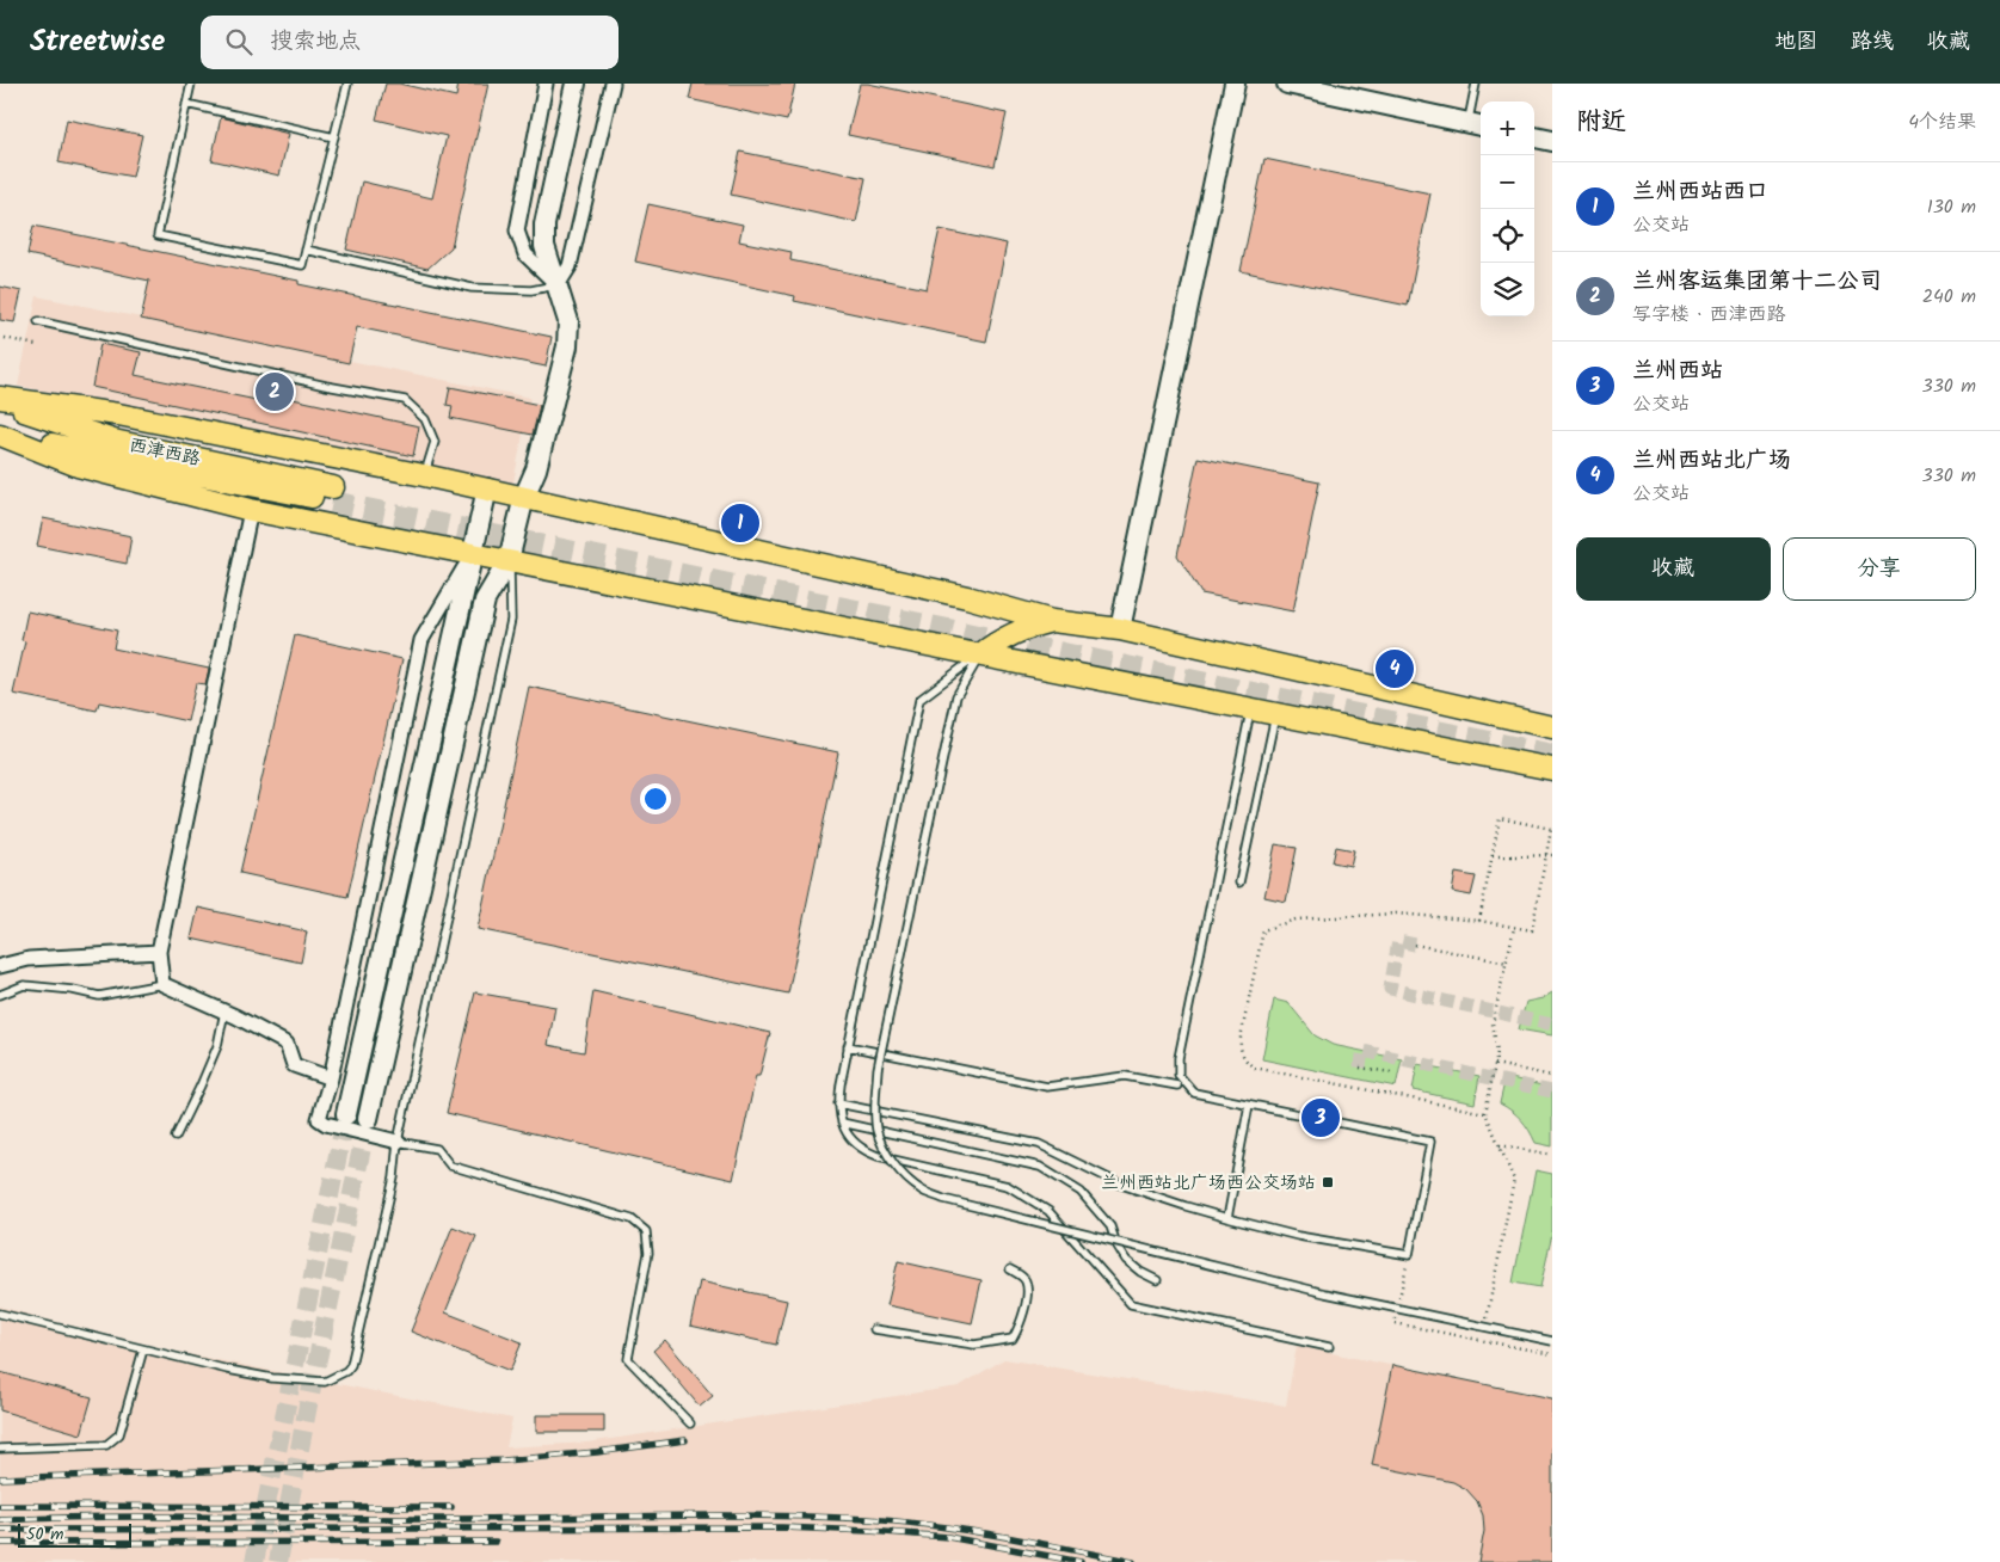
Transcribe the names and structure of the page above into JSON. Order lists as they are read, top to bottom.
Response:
{
  "streets": {
    "main road": ["西津西路"]
  },
  "places": {
    "transit": ["兰州西站北广场西公交场站"]
  },
  "scale_bar": "50 m",
  "page": {
    "header": "Streetwise",
    "search": "搜索地点",
    "nav": ["地图", "路线", "收藏"],
    "heading": ["附近", "4个结果"],
    "map_buttons": ["+", "−"],
    "list": [
      {
        "mark": "1",
        "name": "兰州西站西口",
        "note": "公交站",
        "value": "130 m"
      },
      {
        "mark": "2",
        "name": "兰州客运集团第十二公司",
        "note": "写字楼 · 西津西路",
        "value": "240 m"
      },
      {
        "mark": "3",
        "name": "兰州西站",
        "note": "公交站",
        "value": "330 m"
      },
      {
        "mark": "4",
        "name": "兰州西站北广场",
        "note": "公交站",
        "value": "330 m"
      }
    ],
    "pins": [
      "2",
      "1",
      "4",
      "3"
    ],
    "buttons": ["收藏", "分享"],
    "scale": "50 m"
  }
}
